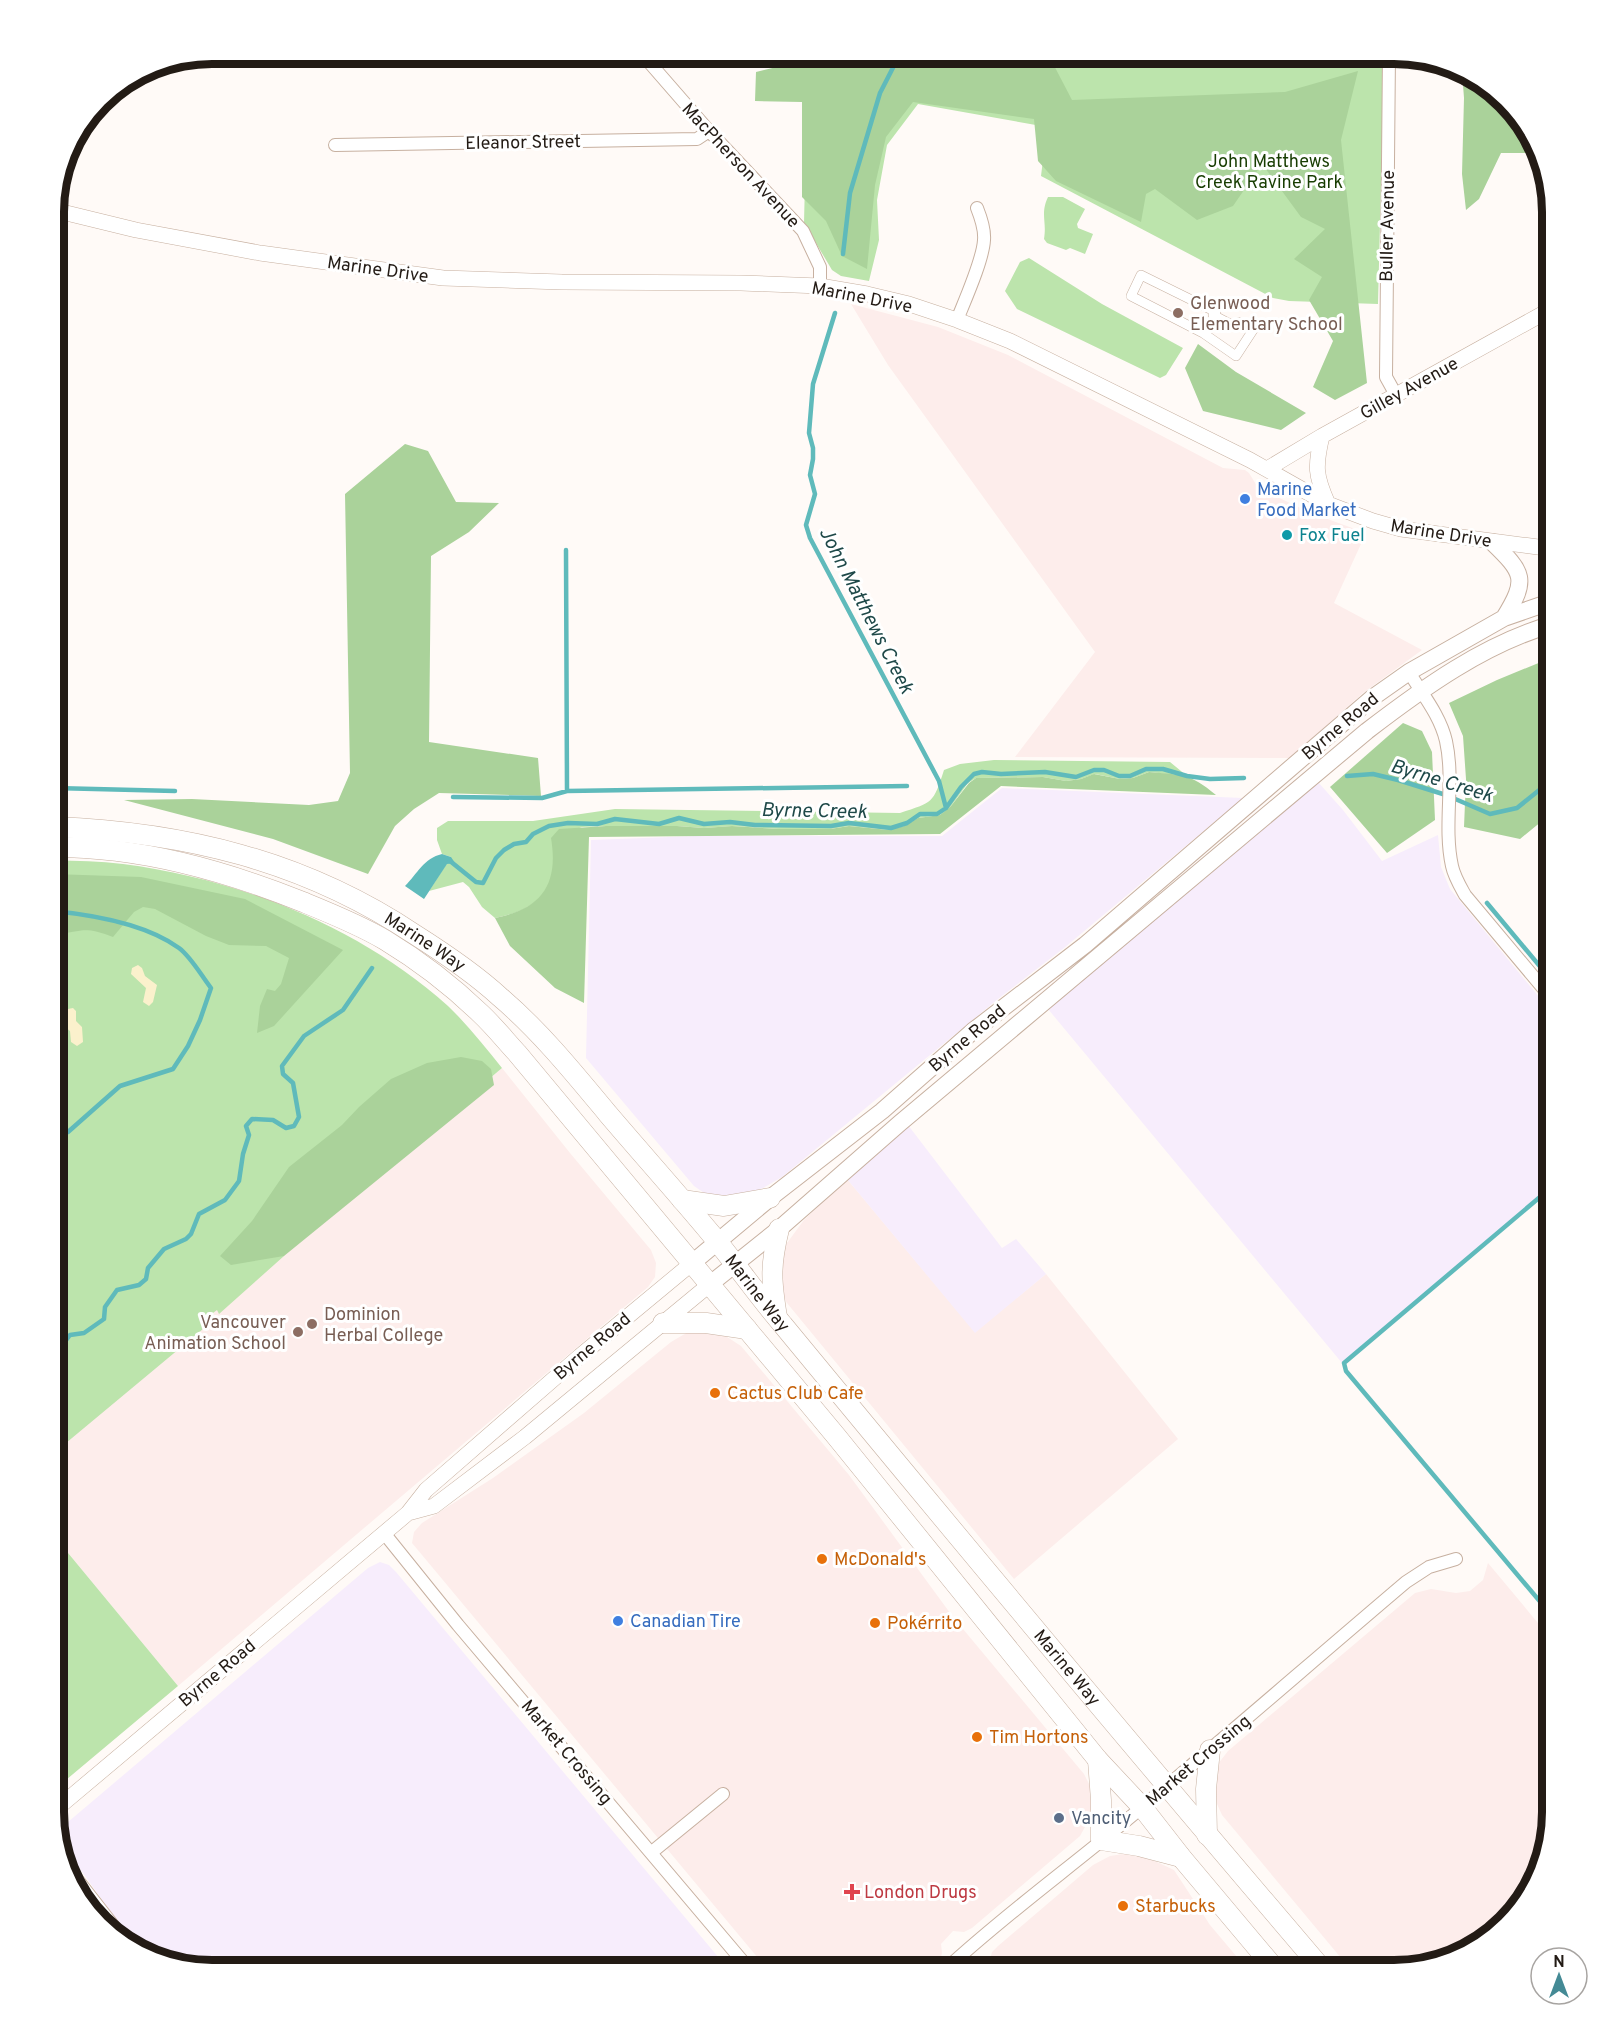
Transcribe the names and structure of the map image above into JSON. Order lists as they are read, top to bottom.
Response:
{
  "streets": {
    "main road": ["Byrne Road", "Marine Way"],
    "street": [
      "Eleanor Street",
      "MacPherson Avenue",
      "Buller Avenue",
      "Marine Drive",
      "Gilley Avenue",
      "Market Crossing"
    ]
  },
  "crossings": [
    ["Eleanor Street", "MacPherson Avenue"],
    ["MacPherson Avenue", "Marine Drive"],
    ["Buller Avenue", "Gilley Avenue"],
    ["Marine Drive", "Gilley Avenue"],
    ["Byrne Road", "Marine Way"],
    ["Byrne Road", "Market Crossing"],
    ["Marine Way", "Market Crossing"]
  ],
  "water": ["John Matthews Creek", "Byrne Creek"],
  "parks": ["John Matthews Creek Ravine Park"],
  "places": {
    "other": [
      "Glenwood Elementary School",
      "Marine Food Market",
      "Fox Fuel",
      "Dominion Herbal College",
      "Vancouver Animation School",
      "Cactus Club Cafe",
      "McDonald's",
      "Canadian Tire",
      "Pokérrito",
      "Tim Hortons",
      "Vancity",
      "Starbucks"
    ],
    "health": ["London Drugs"]
  },
  "north": "top"
}
